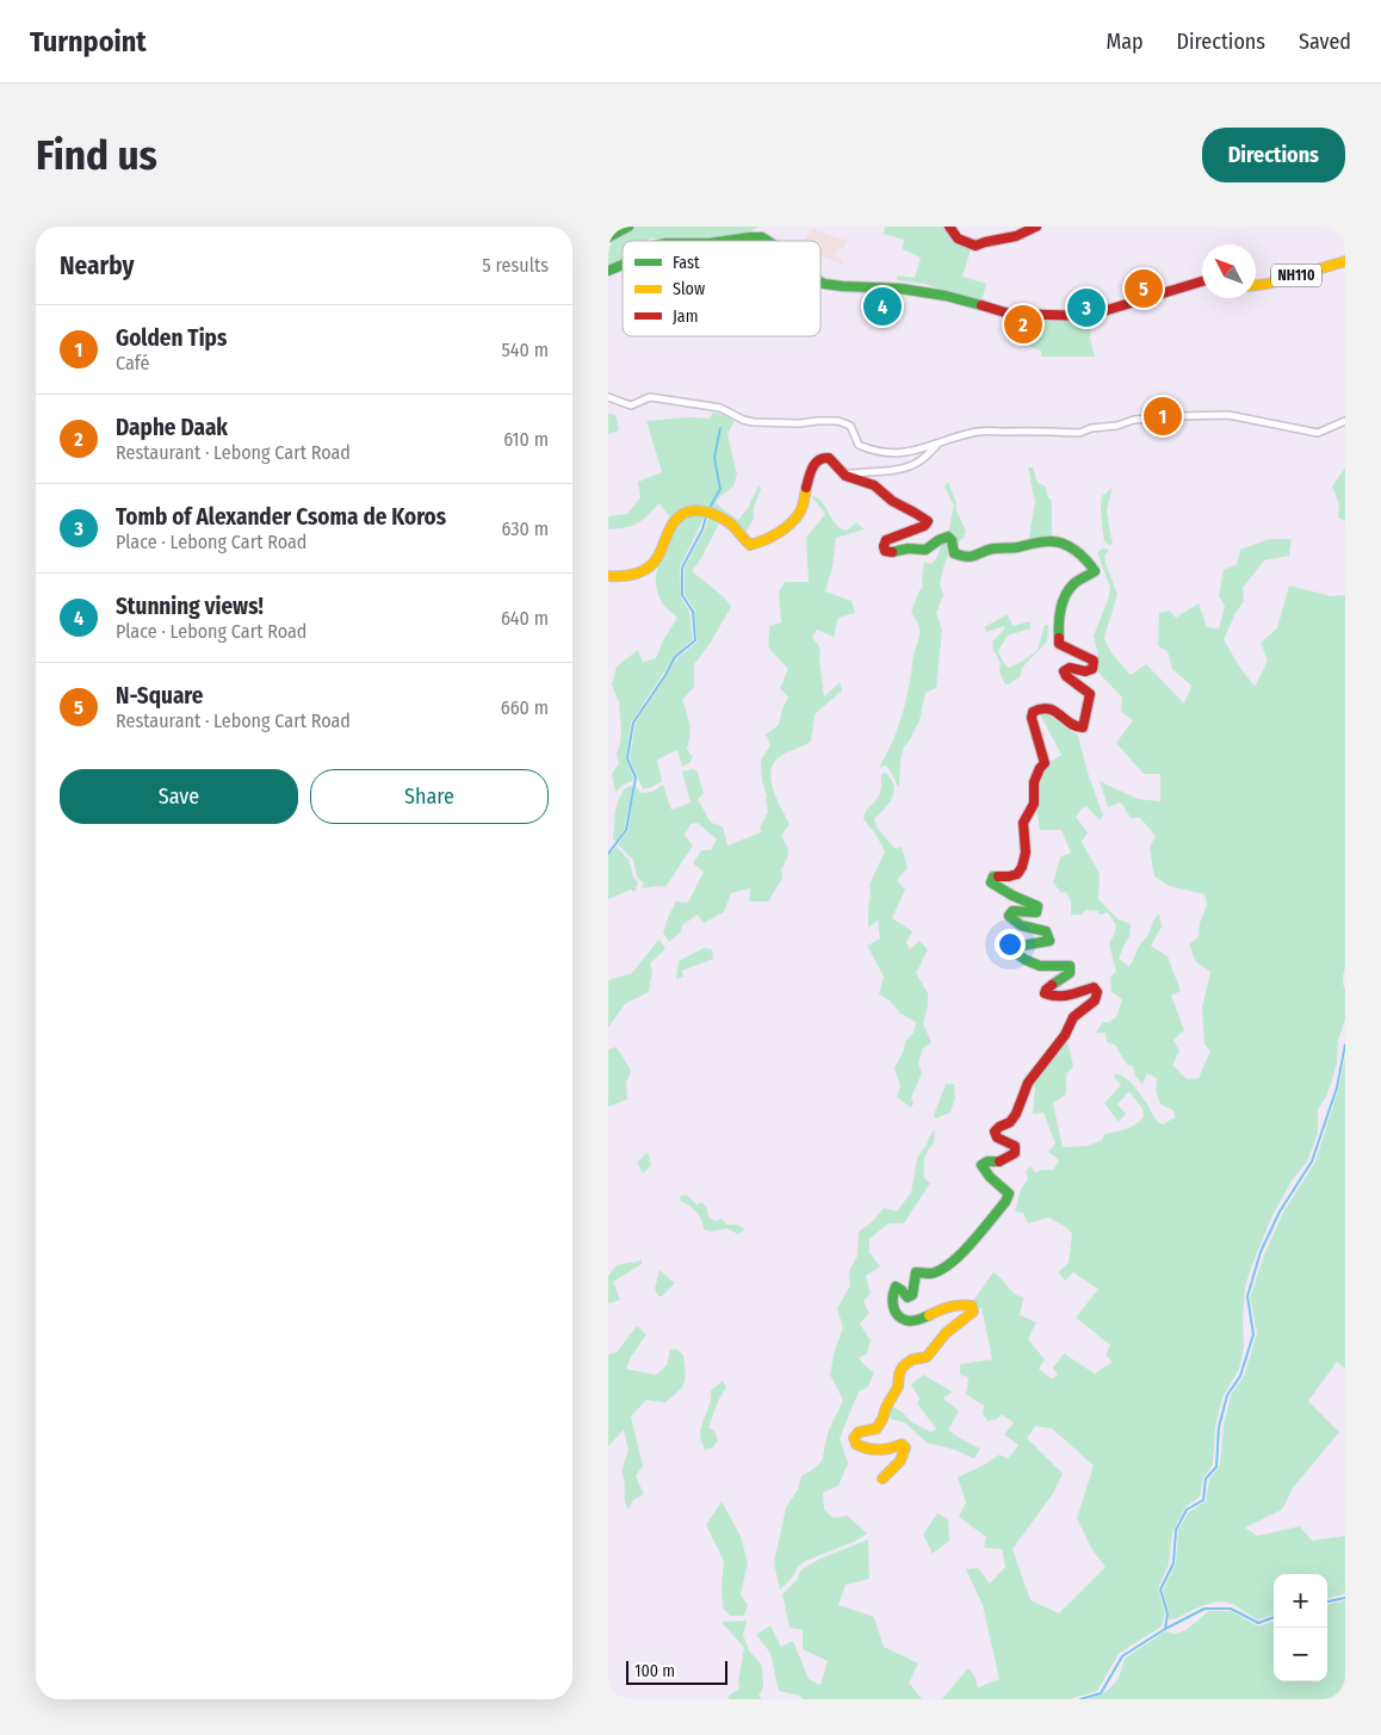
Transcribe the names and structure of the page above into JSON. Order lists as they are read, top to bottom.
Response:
{
  "streets": {
    "main road": ["NH110"]
  },
  "legend": ["Fast", "Slow", "Jam"],
  "scale_bar": "100 m",
  "north": "top left",
  "page": {
    "header": "Turnpoint",
    "nav": ["Map", "Directions", "Saved"],
    "buttons": [
      "Directions",
      ["Save", "Share"]
    ],
    "title": "Find us",
    "heading": ["Nearby", "5 results"],
    "pins": [
      "5",
      "4",
      "3",
      "2",
      "1"
    ],
    "list": [
      {
        "mark": "1",
        "name": "Golden Tips",
        "note": "Café",
        "value": "540 m"
      },
      {
        "mark": "2",
        "name": "Daphe Daak",
        "note": "Restaurant · Lebong Cart Road",
        "value": "610 m"
      },
      {
        "mark": "3",
        "name": "Tomb of Alexander Csoma de Koros",
        "note": "Place · Lebong Cart Road",
        "value": "630 m"
      },
      {
        "mark": "4",
        "name": "Stunning views!",
        "note": "Place · Lebong Cart Road",
        "value": "640 m"
      },
      {
        "mark": "5",
        "name": "N-Square",
        "note": "Restaurant · Lebong Cart Road",
        "value": "660 m"
      }
    ],
    "map_buttons": ["+", "−"],
    "scale": "100 m"
  }
}
